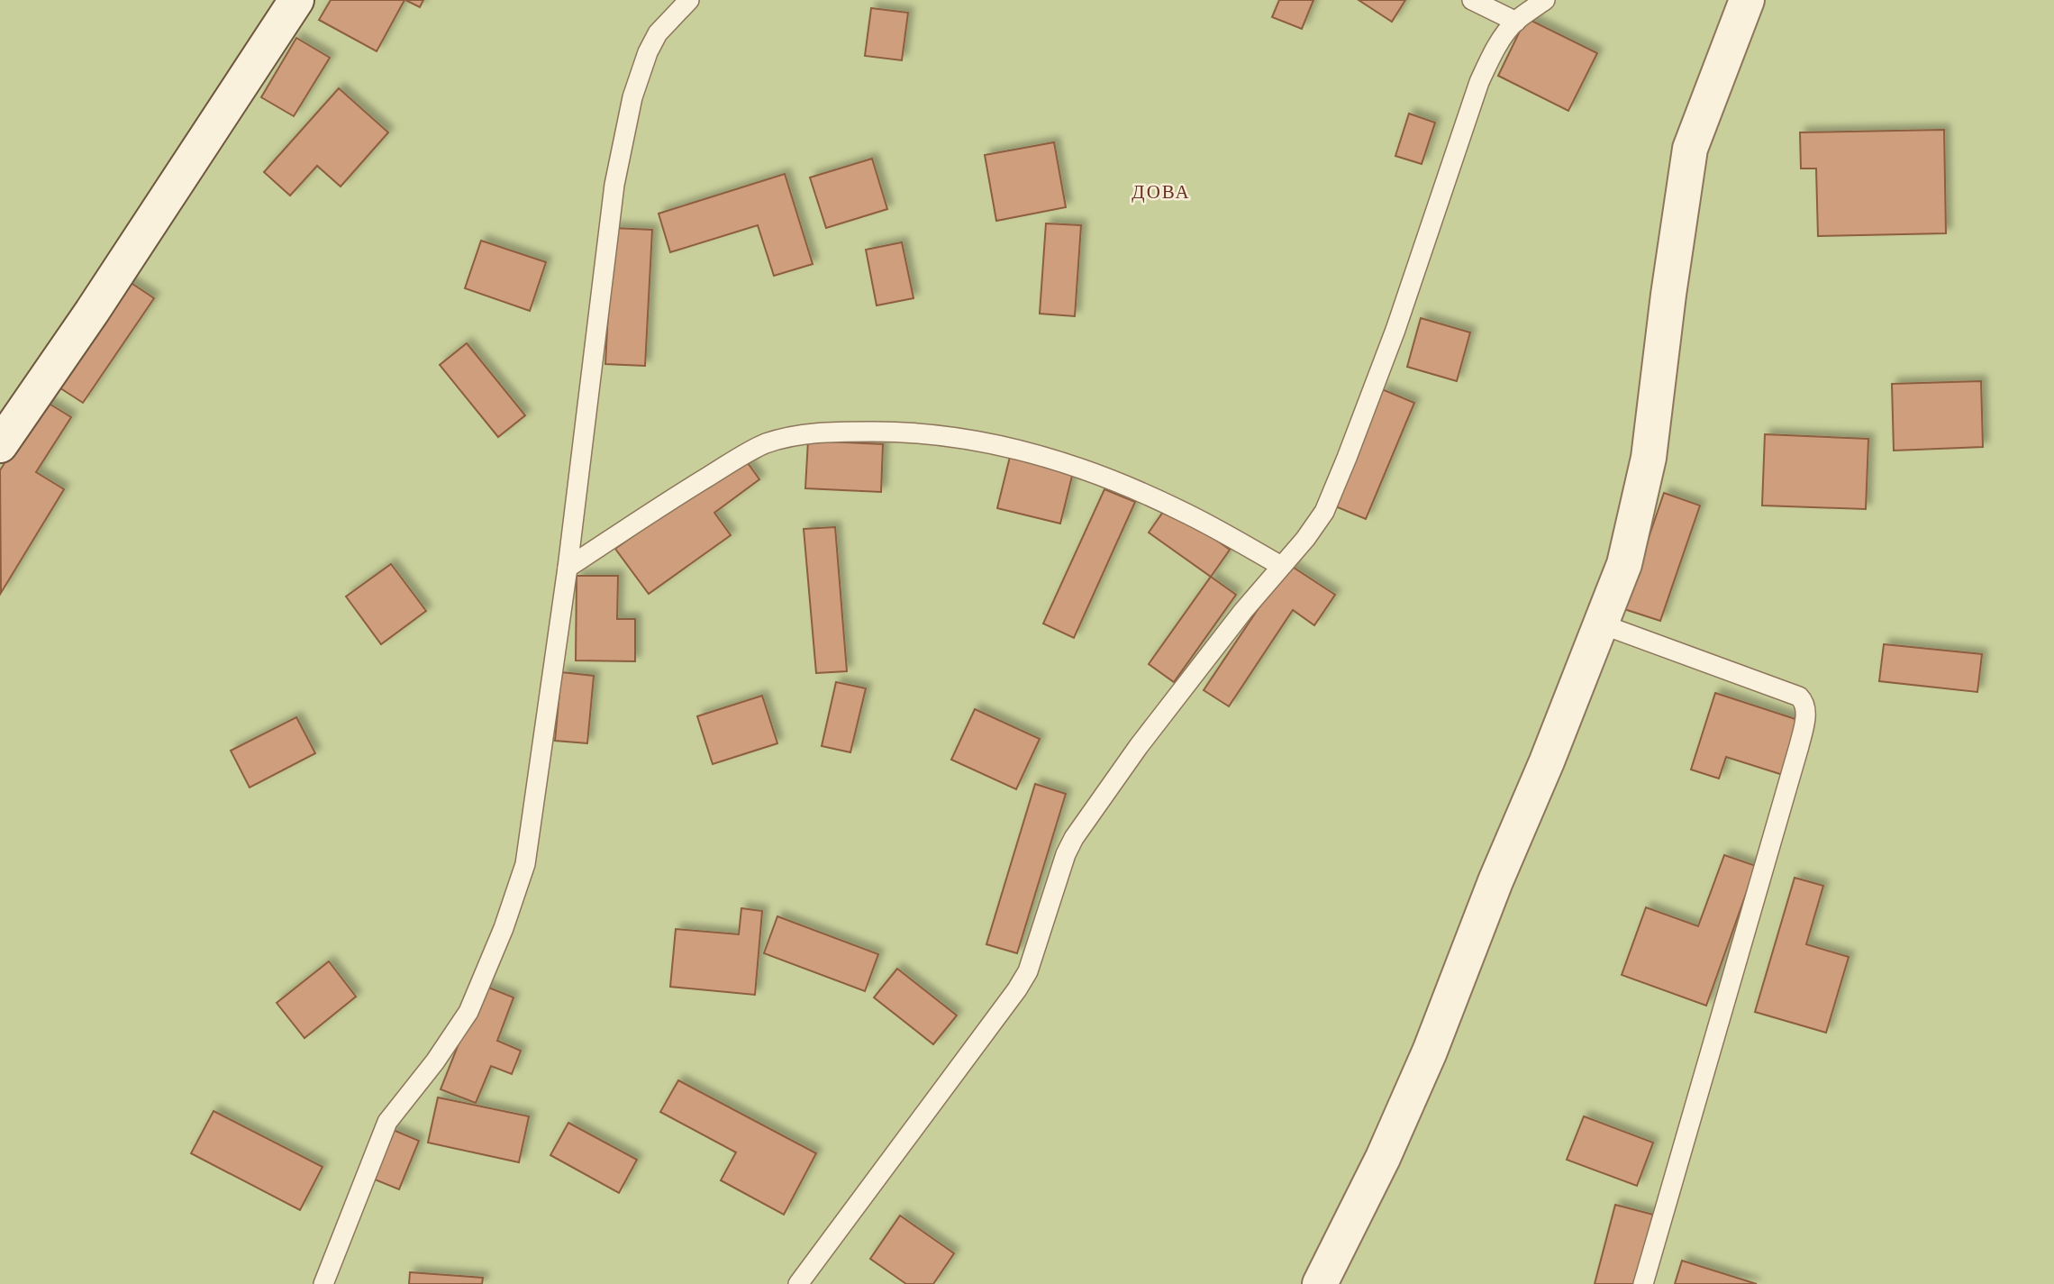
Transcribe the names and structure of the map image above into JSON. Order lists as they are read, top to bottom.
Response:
{
  "districts": ["ДОВА"]
}
